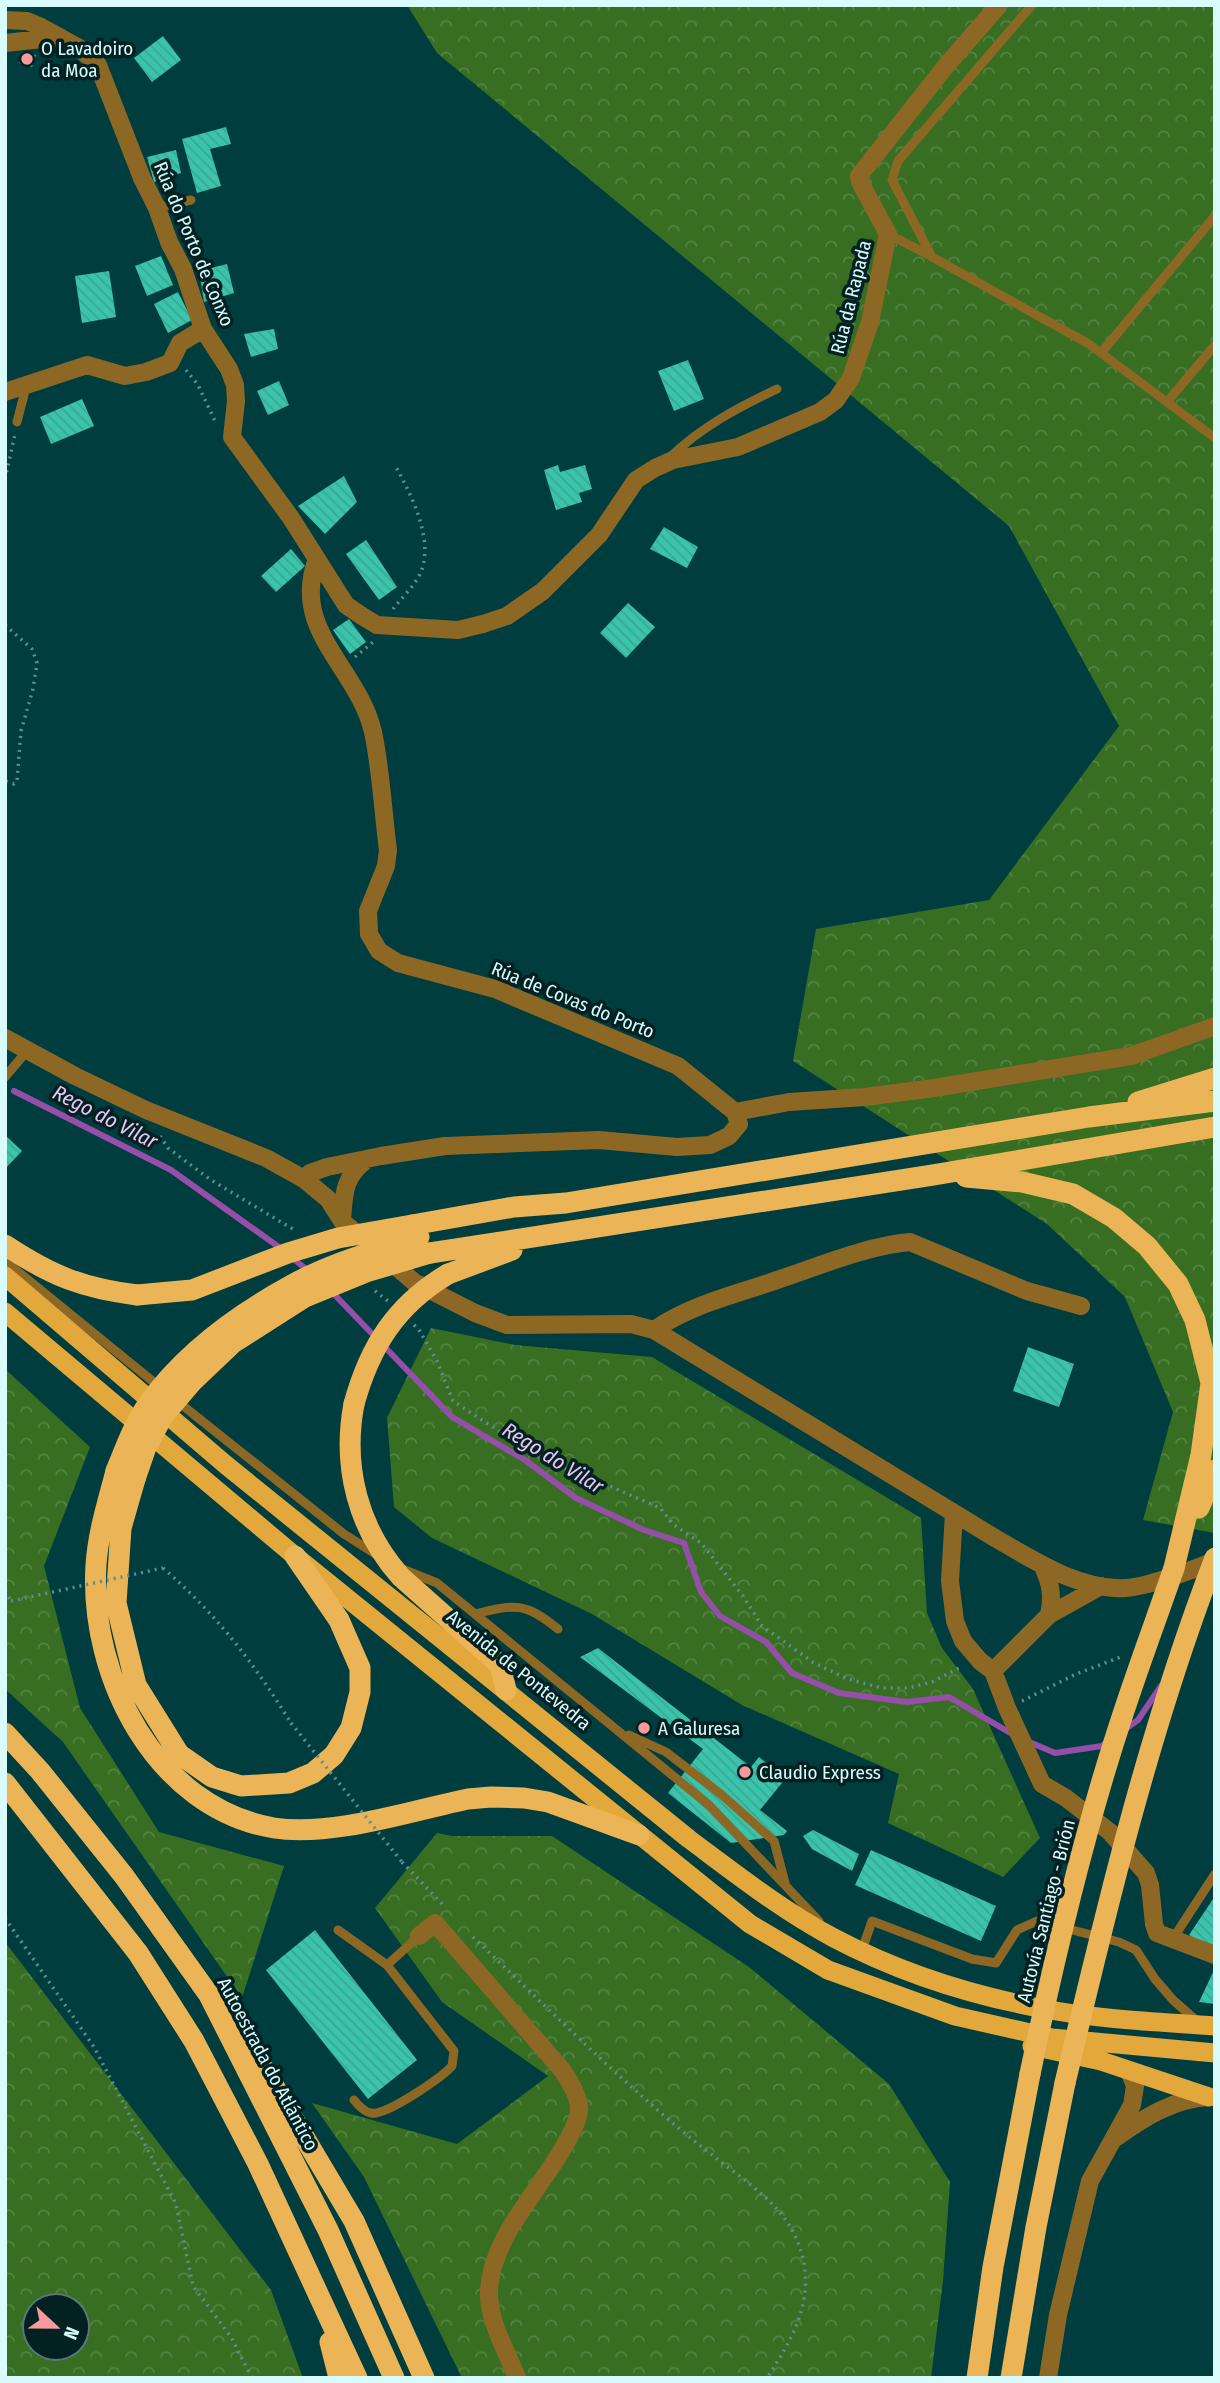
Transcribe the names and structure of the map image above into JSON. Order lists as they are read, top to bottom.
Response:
{
  "streets": {
    "highway": ["Avenida de Pontevedra", "Autovía Santiago - Brión", "Autoestrada do Atlántico"],
    "street": ["Rúa do Porto de Conxo", "Rúa da Rapada", "Rúa de Covas do Porto"]
  },
  "crossings": [
    ["Rúa da Rapada", "Rúa de Covas do Porto"]
  ],
  "water": ["Rego do Vilar"],
  "places": ["O Lavadoiro da Moa", "A Galuresa", "Claudio Express"],
  "north": "right"
}
